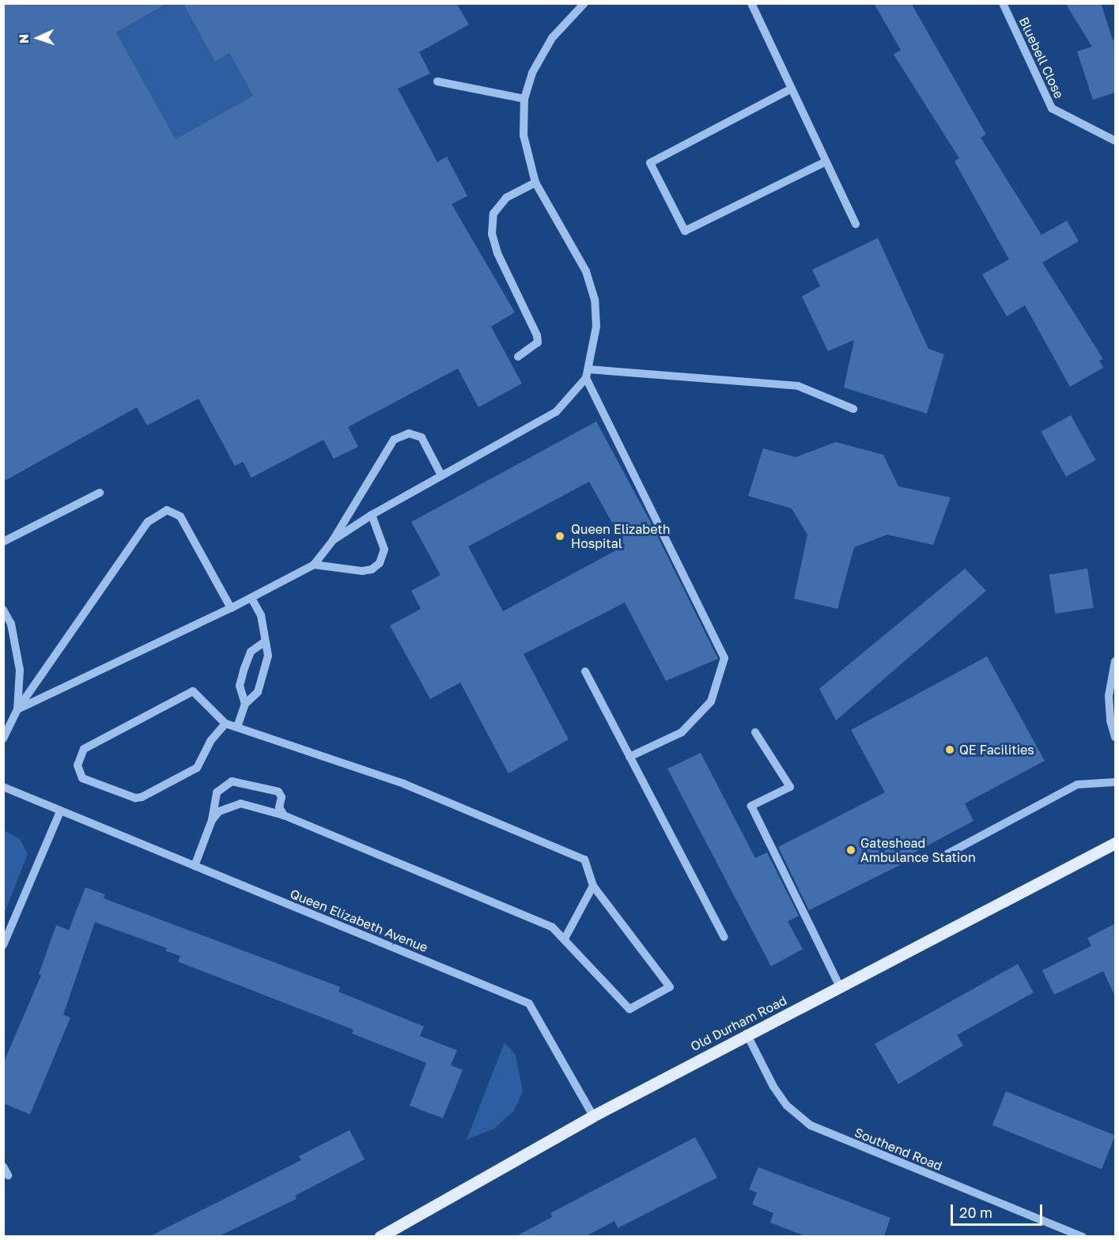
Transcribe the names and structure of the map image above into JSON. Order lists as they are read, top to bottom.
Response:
{
  "streets": {
    "main road": ["Old Durham Road"],
    "street": ["Bluebell Close", "Queen Elizabeth Avenue", "Southend Road"]
  },
  "crossings": [
    ["Queen Elizabeth Avenue", "Old Durham Road"],
    ["Old Durham Road", "Southend Road"]
  ],
  "places": ["Queen Elizabeth Hospital", "QE Facilities", "Gateshead Ambulance Station"],
  "scale_bar": "20 m",
  "north": "left"
}
